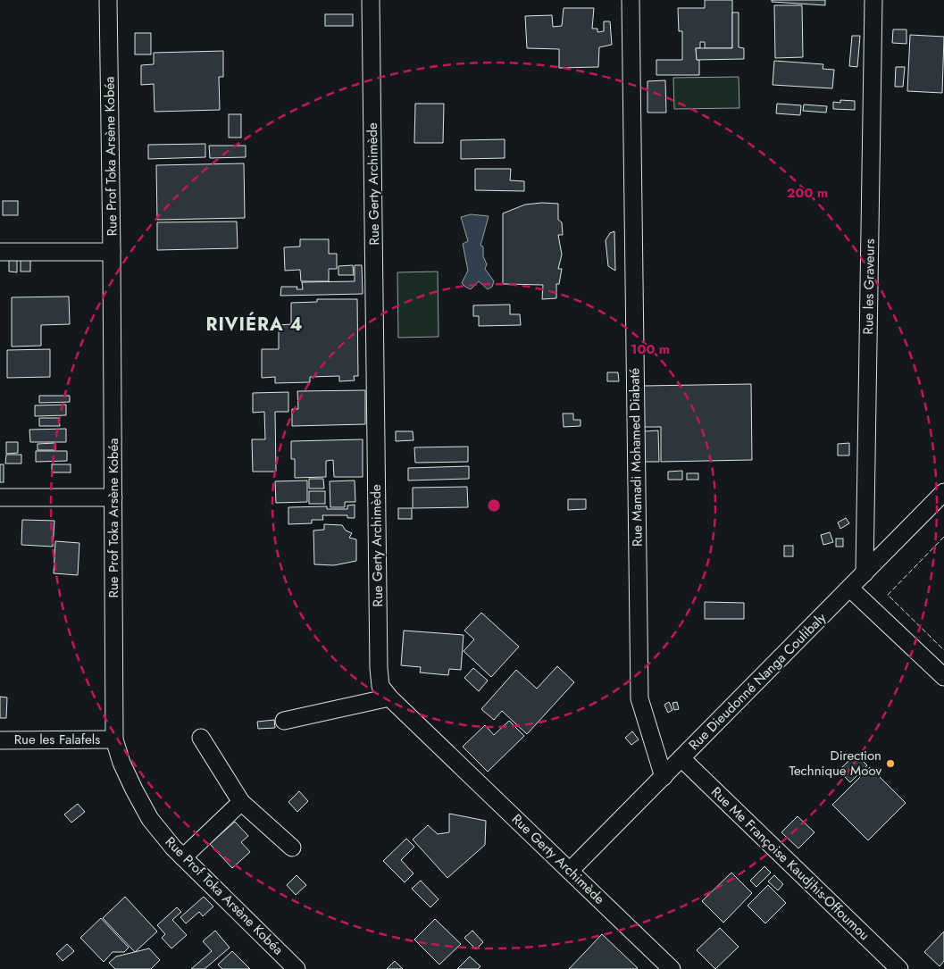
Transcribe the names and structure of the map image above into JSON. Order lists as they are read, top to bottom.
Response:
{
  "streets": {
    "street": [
      "Rue Prof Toka Arsène Kobéa",
      "Rue Gerty Archimède",
      "Rue les Graveurs",
      "Rue Mamadi Mohamed Diabaté",
      "Rue Dieudonné Nanga Coulibaly",
      "Rue les Falafels",
      "Rue Me Françoise Kaudjhis-Offoumou"
    ]
  },
  "crossings": [
    ["Rue Prof Toka Arsène Kobéa", "Rue les Falafels"],
    ["Rue Gerty Archimède", "Rue Dieudonné Nanga Coulibaly"],
    ["Rue les Graveurs", "Rue Dieudonné Nanga Coulibaly"],
    ["Rue Mamadi Mohamed Diabaté", "Rue Dieudonné Nanga Coulibaly"],
    ["Rue Dieudonné Nanga Coulibaly", "Rue Me Françoise Kaudjhis-Offoumou"]
  ],
  "districts": ["RIVIÉRA 4"],
  "places": ["Direction Technique Moov"],
  "rings": ["200 m", "100 m"]
}
